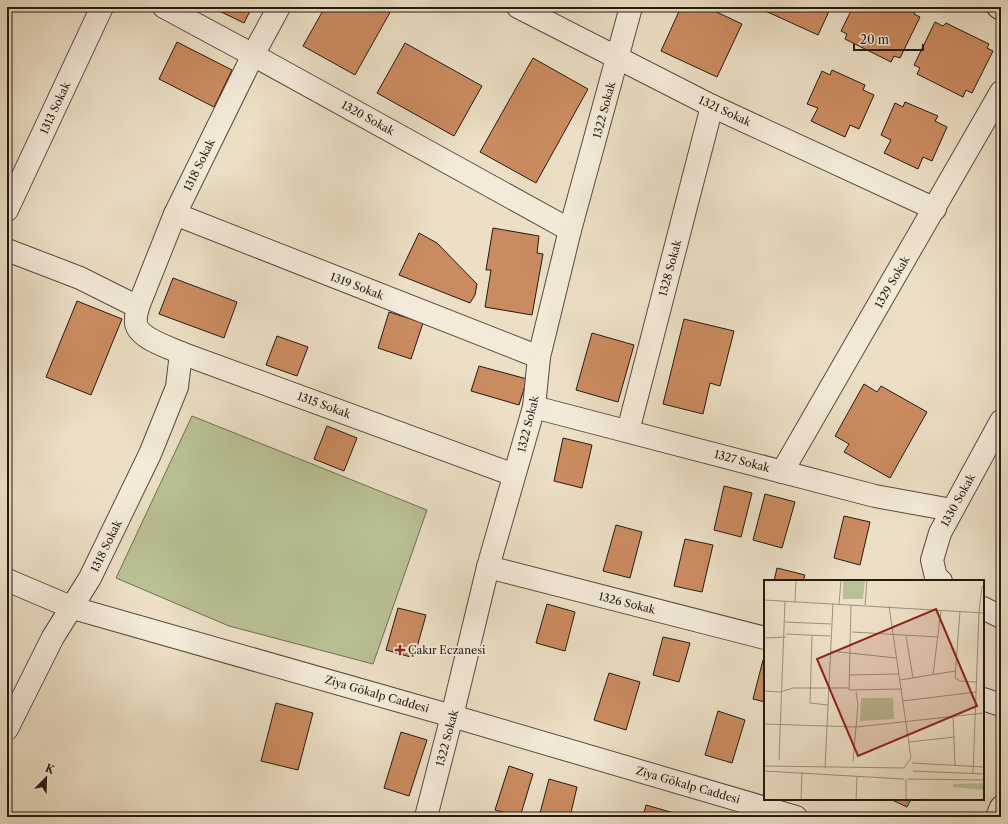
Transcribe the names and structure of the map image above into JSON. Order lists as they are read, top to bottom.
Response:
{
  "streets": {
    "street": [
      "1313 Sokak",
      "1322 Sokak",
      "1321 Sokak",
      "1320 Sokak",
      "1318 Sokak",
      "1328 Sokak",
      "1329 Sokak",
      "1319 Sokak",
      "1315 Sokak",
      "1327 Sokak",
      "1330 Sokak",
      "1326 Sokak",
      "Ziya Gökalp Caddesi"
    ]
  },
  "crossings": [
    ["1322 Sokak", "1321 Sokak"],
    ["1322 Sokak", "1320 Sokak"],
    ["1322 Sokak", "1319 Sokak"],
    ["1322 Sokak", "1315 Sokak"],
    ["1322 Sokak", "1327 Sokak"],
    ["1322 Sokak", "1326 Sokak"],
    ["1322 Sokak", "Ziya Gökalp Caddesi"],
    ["1321 Sokak", "1328 Sokak"],
    ["1321 Sokak", "1329 Sokak"],
    ["1320 Sokak", "1318 Sokak"],
    ["1318 Sokak", "1319 Sokak"],
    ["1318 Sokak", "1315 Sokak"],
    ["1318 Sokak", "Ziya Gökalp Caddesi"],
    ["1328 Sokak", "1327 Sokak"],
    ["1329 Sokak", "1327 Sokak"],
    ["1327 Sokak", "1330 Sokak"]
  ],
  "places": {
    "health": ["Çakır Eczanesi"]
  },
  "scale_bar": "20 m",
  "north": "top right"
}
